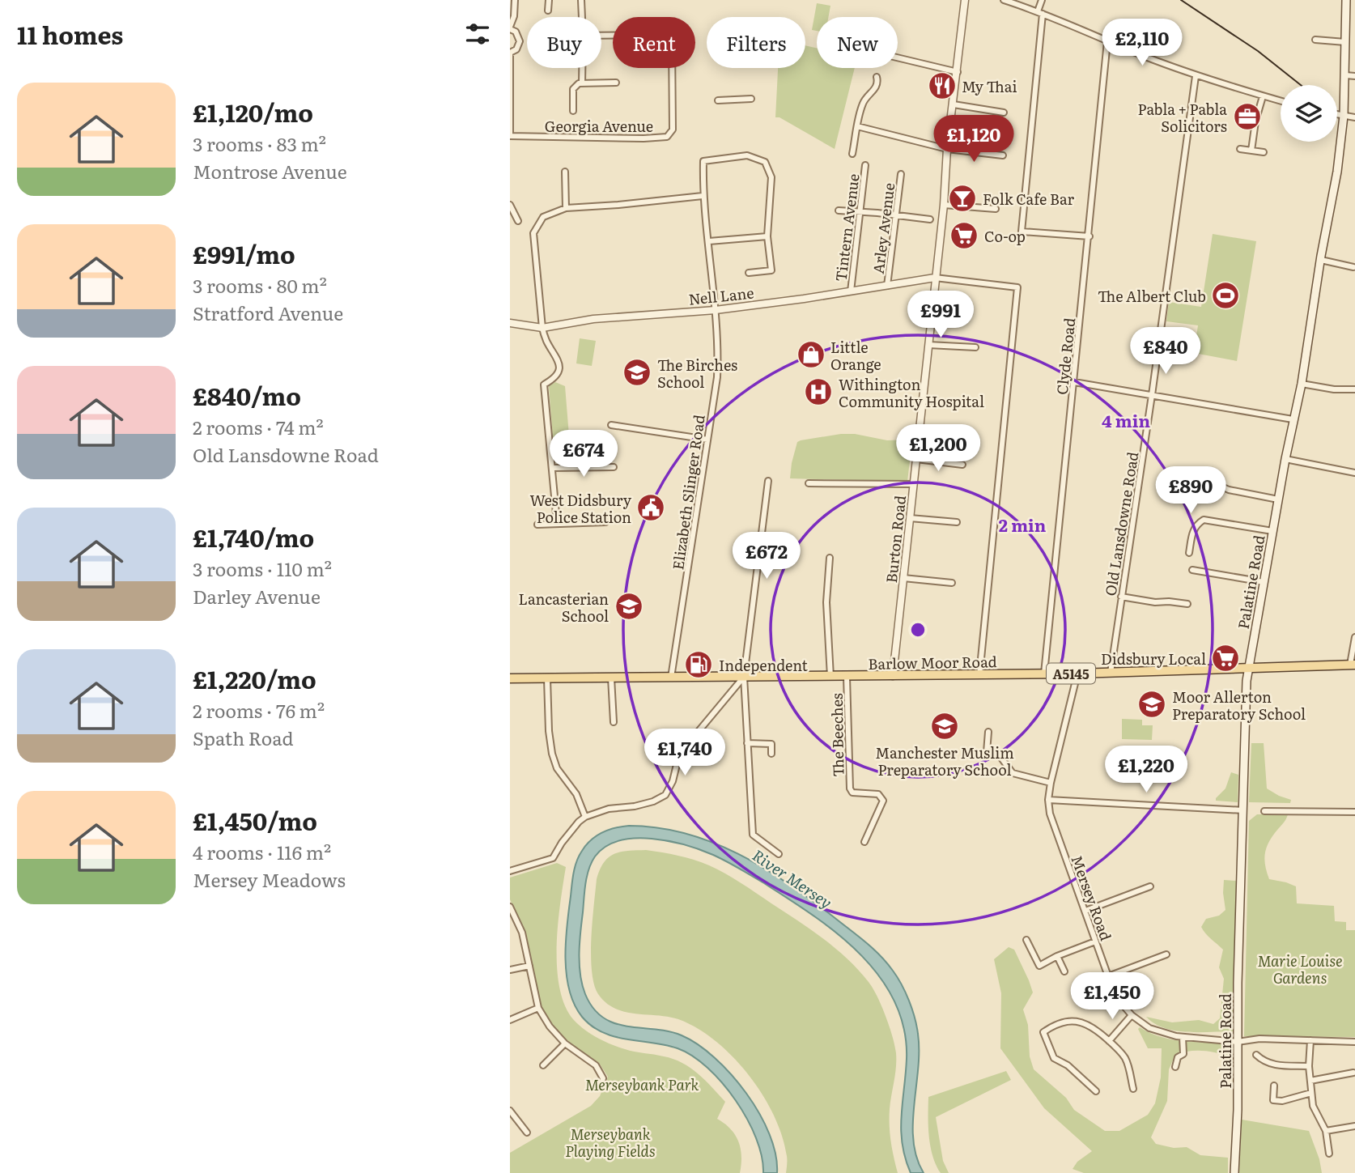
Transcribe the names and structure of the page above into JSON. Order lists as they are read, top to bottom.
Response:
{
  "streets": {
    "main road": ["Palatine Road", "Barlow Moor Road", "A5145"],
    "street": [
      "Georgia Avenue",
      "Tintern Avenue",
      "Arley Avenue",
      "Nell Lane",
      "Clyde Road",
      "Elizabeth Slinger Road",
      "Old Lansdowne Road",
      "Burton Road",
      "The Beeches",
      "Mersey Road"
    ]
  },
  "crossings": [
    ["Tintern Avenue", "Nell Lane"],
    ["Arley Avenue", "Nell Lane"],
    ["Nell Lane", "Elizabeth Slinger Road"],
    ["Nell Lane", "Burton Road"],
    ["Clyde Road", "Barlow Moor Road"],
    ["Elizabeth Slinger Road", "Barlow Moor Road"],
    ["Old Lansdowne Road", "Barlow Moor Road"],
    ["Burton Road", "Barlow Moor Road"],
    ["Palatine Road", "Barlow Moor Road"],
    ["Palatine Road", "Mersey Road"],
    ["Barlow Moor Road", "The Beeches"],
    ["Barlow Moor Road", "Mersey Road"]
  ],
  "water": ["River Mersey"],
  "parks": ["Marie Louise Gardens", "Merseybank Park", "Merseybank Playing Fields"],
  "places": {
    "restaurant": ["My Thai"],
    "office": ["Pabla + Pabla Solicitors"],
    "bar": ["Folk Cafe Bar"],
    "supermarket": ["Co-op", "Didsbury Local"],
    "sports": ["The Albert Club"],
    "shop": ["Little Orange"],
    "school or university": [
      "The Birches School",
      "Lancasterian School",
      "Moor Allerton Preparatory School",
      "Manchester Muslim Preparatory School"
    ],
    "hospital": ["Withington Community Hospital"],
    "public building": ["West Didsbury Police Station"],
    "fuel station": ["Independent"]
  },
  "page": {
    "heading": "11 homes",
    "chip": [
      "Buy",
      "Rent",
      "Filters",
      "New"
    ],
    "price": [
      "£2,110",
      "£1,120",
      "£991",
      "£840",
      "£1,200",
      "£674",
      "£890",
      "£672",
      "£1,740",
      "£1,220",
      "£1,450"
    ],
    "list": [
      {
        "name": "£1,120/mo",
        "note": "3 rooms · 83 m² · Montrose Avenue"
      },
      {
        "name": "£991/mo",
        "note": "3 rooms · 80 m² · Stratford Avenue"
      },
      {
        "name": "£840/mo",
        "note": "2 rooms · 74 m² · Old Lansdowne Road"
      },
      {
        "name": "£1,740/mo",
        "note": "3 rooms · 110 m² · Darley Avenue"
      },
      {
        "name": "£1,220/mo",
        "note": "2 rooms · 76 m² · Spath Road"
      },
      {
        "name": "£1,450/mo",
        "note": "4 rooms · 116 m² · Mersey Meadows"
      }
    ]
  },
  "rings": ["4 min", "2 min"]
}
